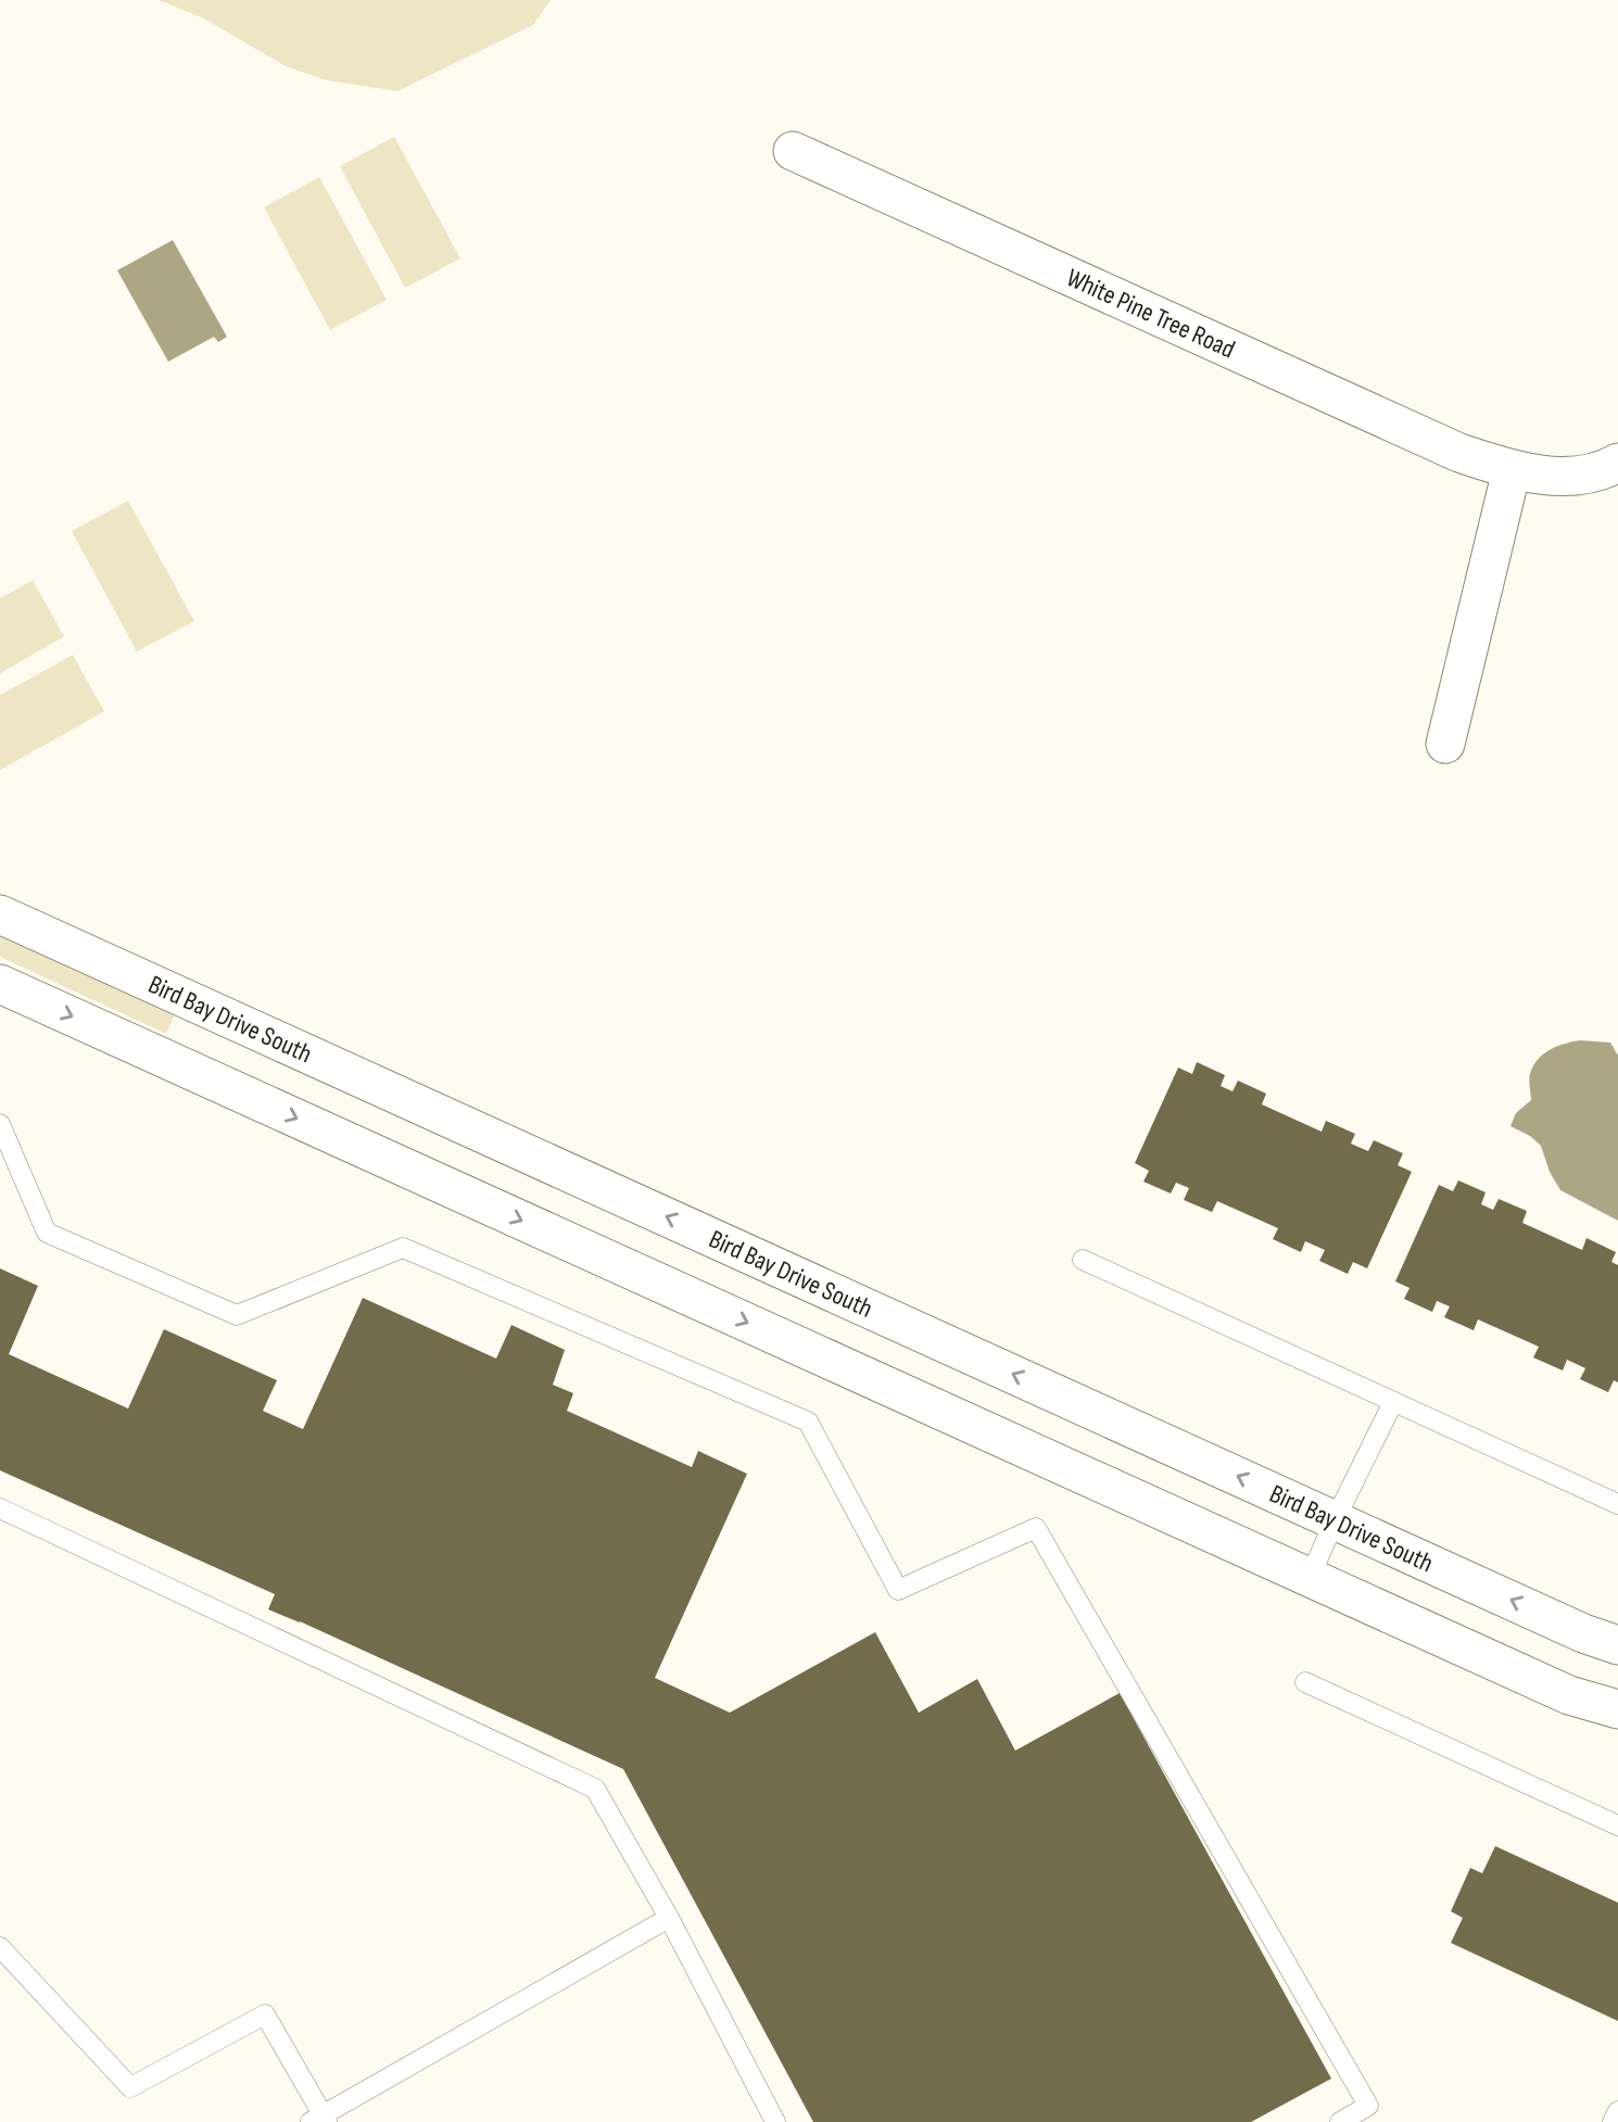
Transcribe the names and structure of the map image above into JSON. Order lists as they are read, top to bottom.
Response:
{
  "streets": {
    "street": ["White Pine Tree Road", "Bird Bay Drive South"]
  }
}
